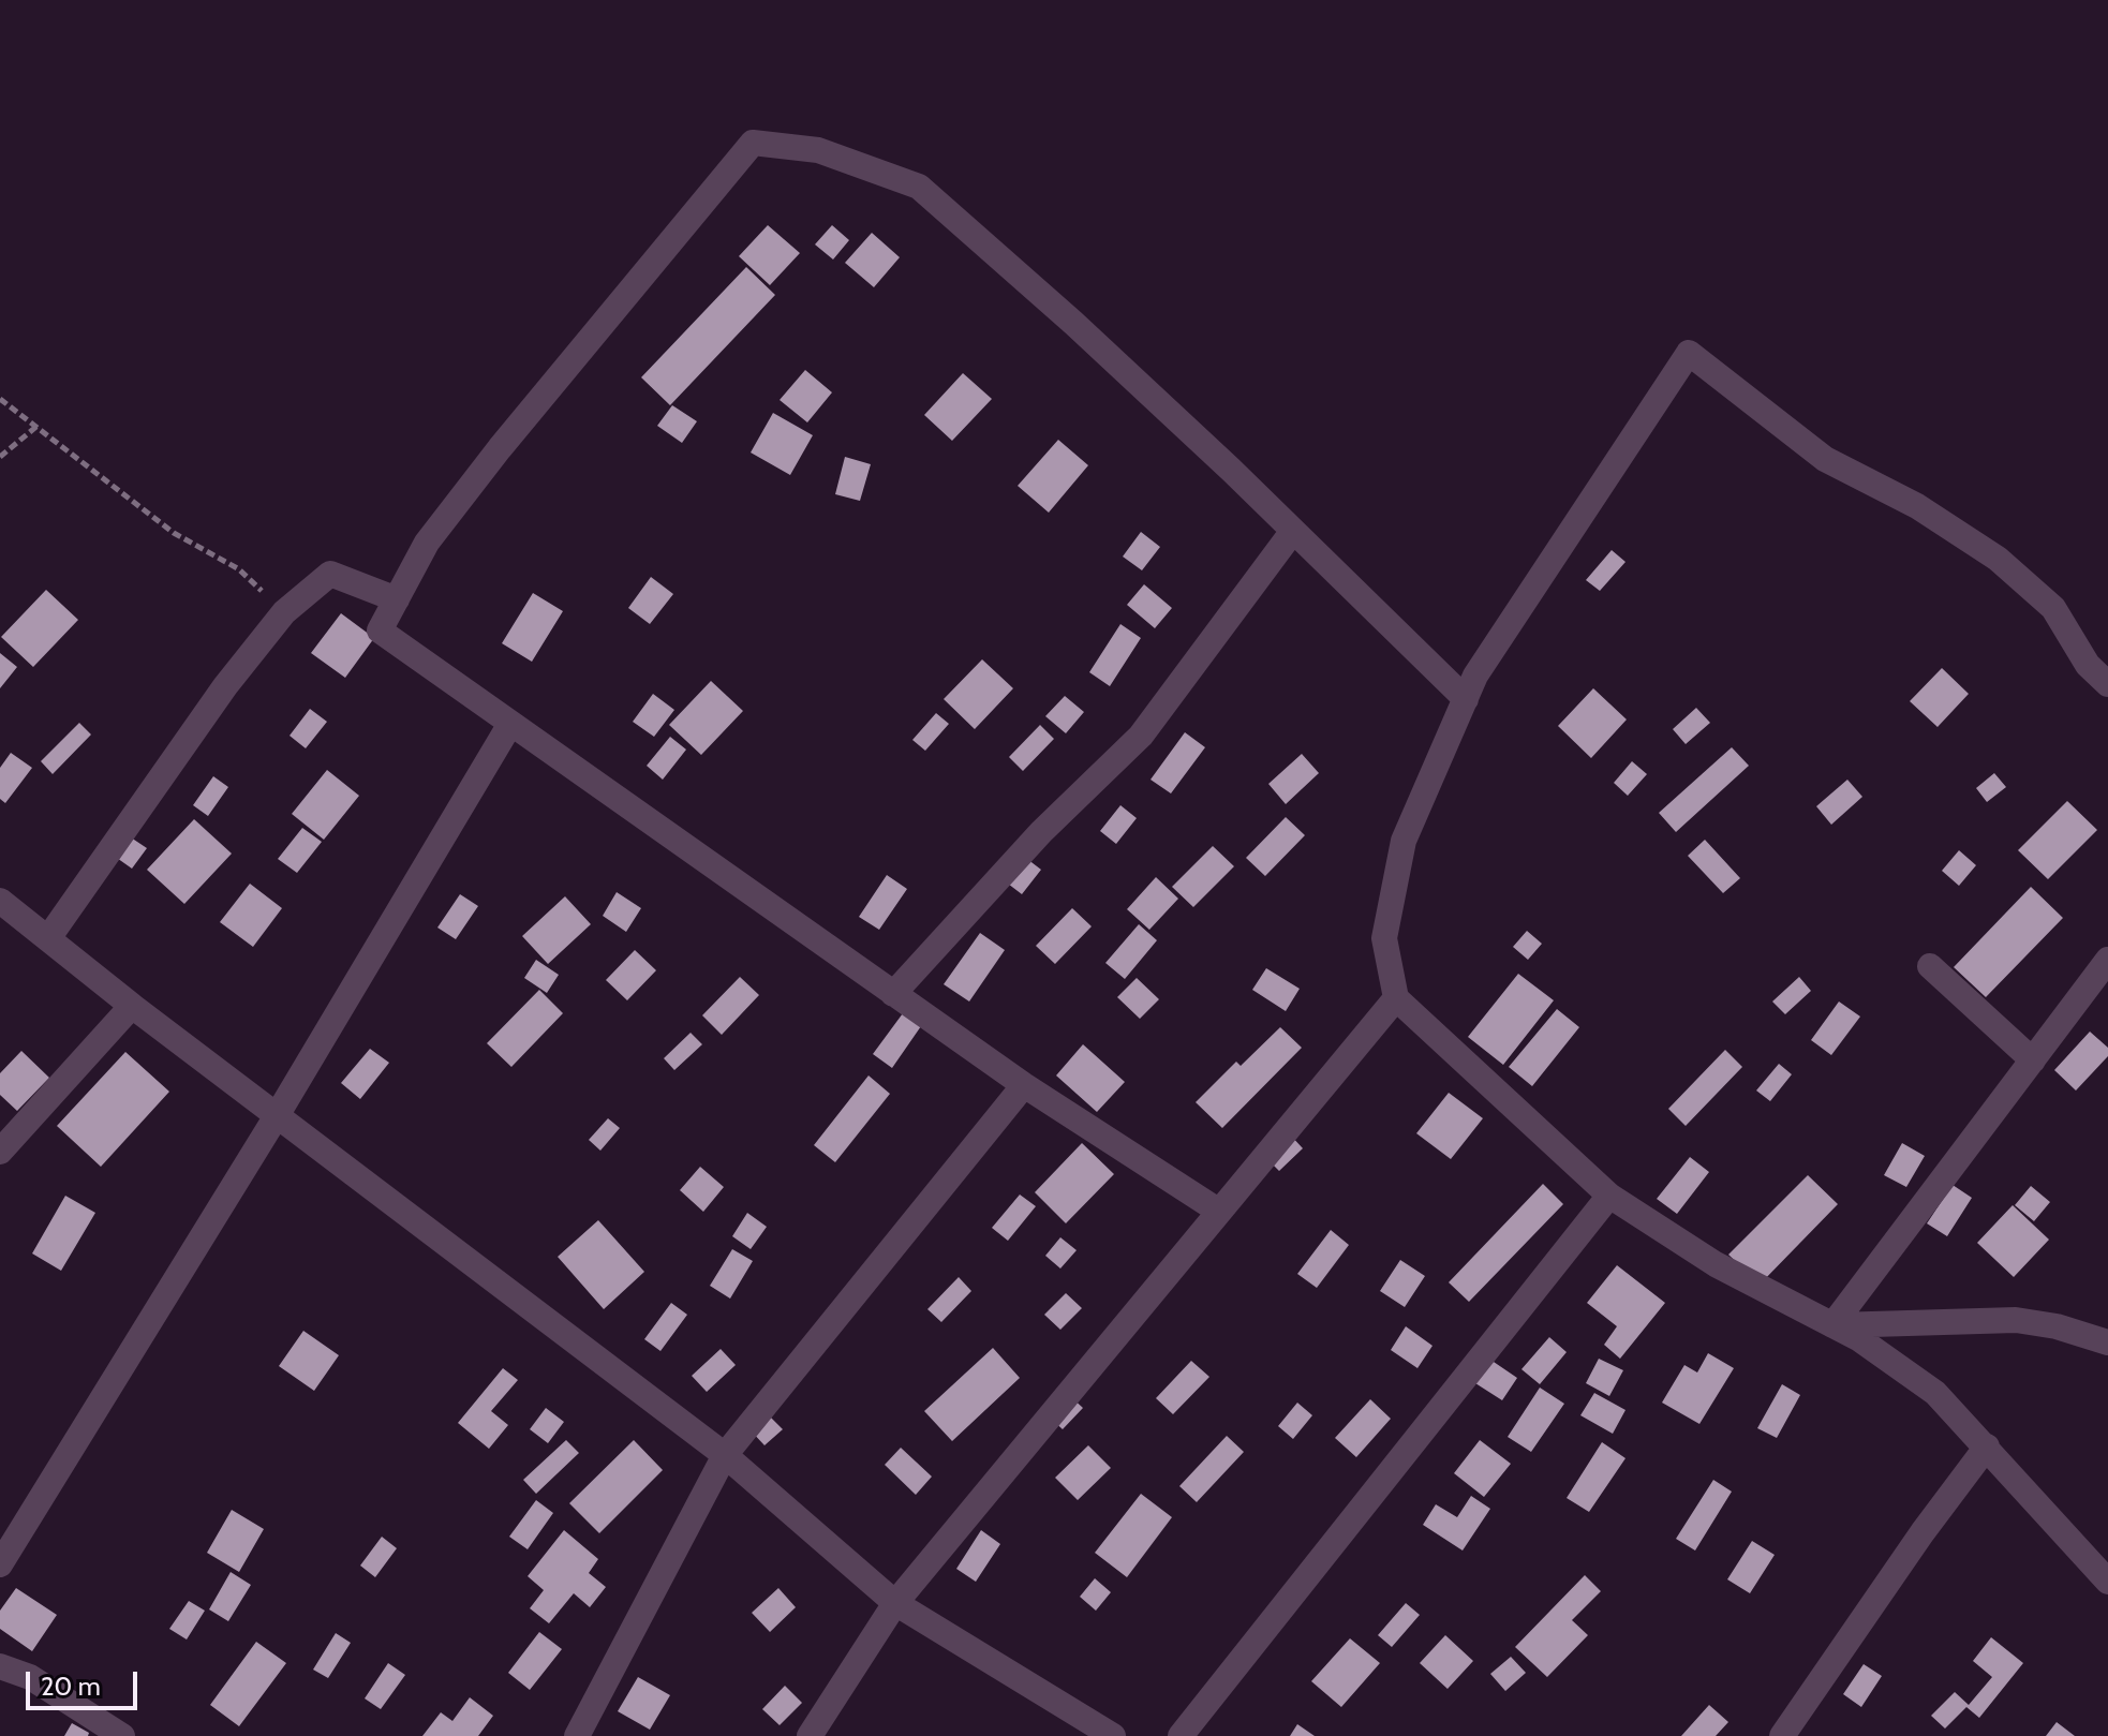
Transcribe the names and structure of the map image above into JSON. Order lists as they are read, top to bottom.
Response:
{
  "scale_bar": "20 m"
}
